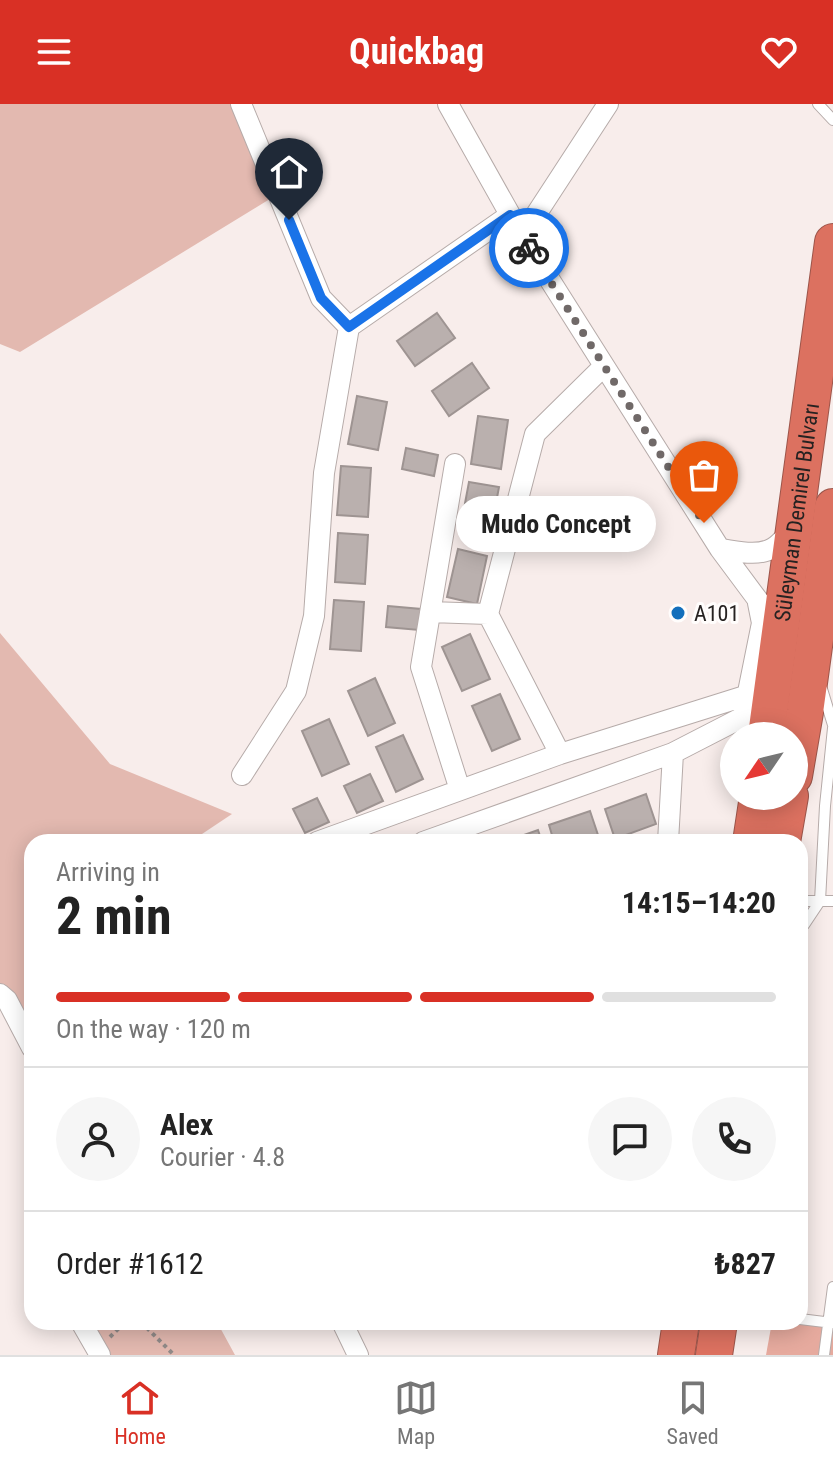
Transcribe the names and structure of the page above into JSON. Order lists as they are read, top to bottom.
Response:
{
  "streets": {
    "highway": ["Süleyman Demirel Bulvarı"]
  },
  "places": ["Mudo Concept", "A101"],
  "north": "bottom left",
  "page": {
    "header": "Quickbag",
    "bubble": "Mudo Concept",
    "heading": ["2 min", "Arriving in", "14:15–14:20"],
    "panel": [
      "Alex",
      "Courier · 4.8",
      "Order #1612",
      "₺827"
    ],
    "bar": "On the way · 120 m",
    "tabs": ["Home", "Map", "Saved"]
  }
}
